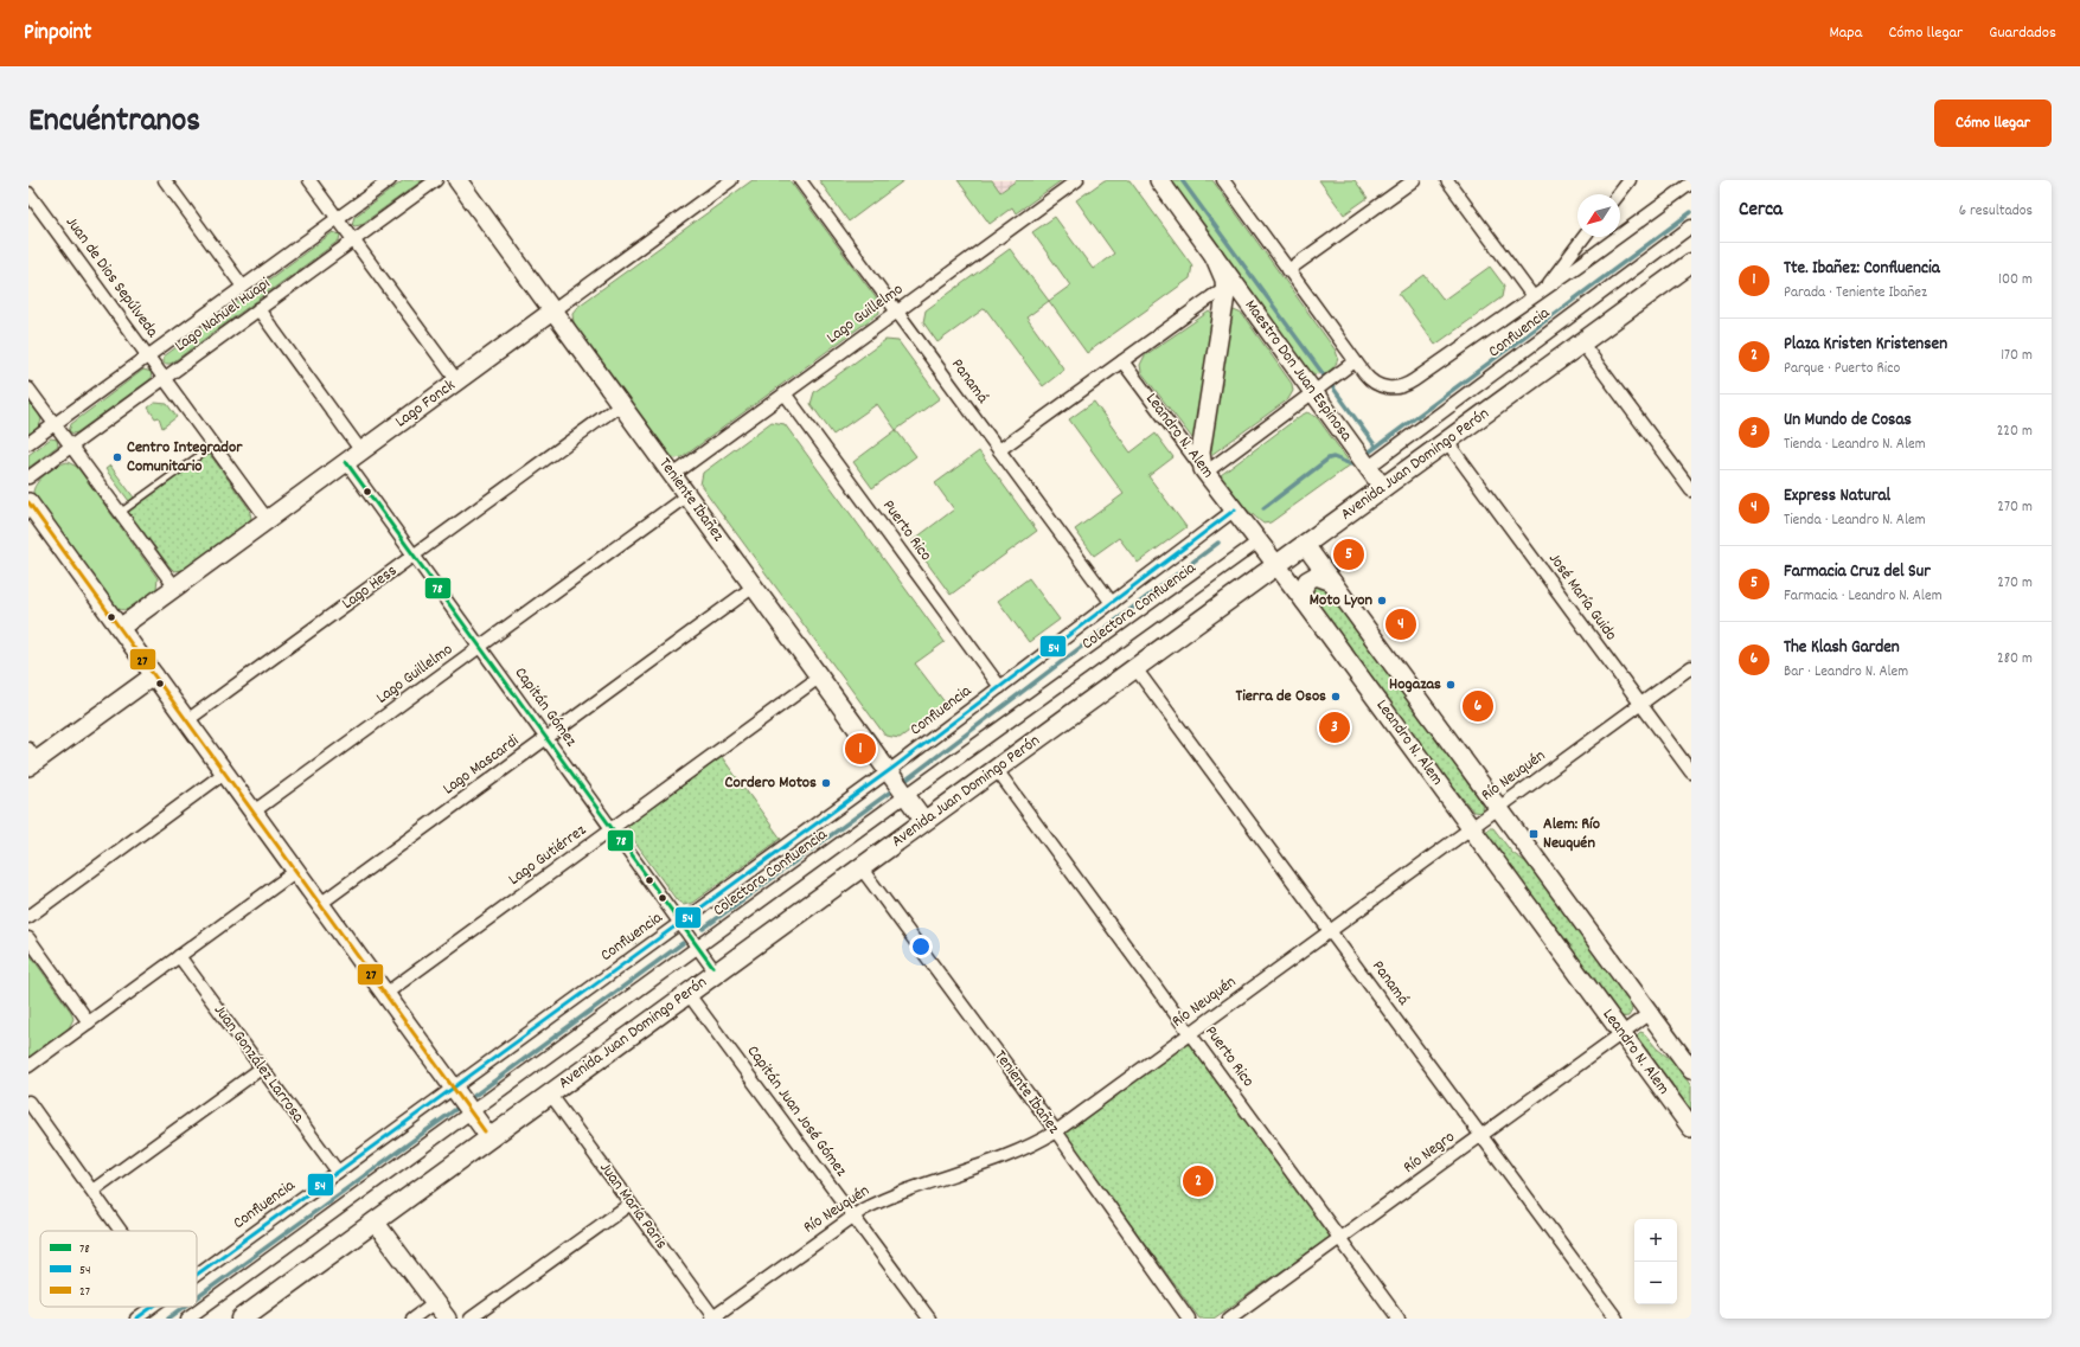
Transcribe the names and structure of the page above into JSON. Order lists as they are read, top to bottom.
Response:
{
  "streets": {
    "main road": ["Avenida Juan Domingo Perón"],
    "street": [
      "Juan de Dios Sepúlveda",
      "Lago Guillelmo",
      "Lago Nahuel Huapi",
      "Confluencia",
      "Maestro Don Juan Espinosa",
      "Panamá",
      "Lago Fonck",
      "Leandro N. Alem",
      "Teniente Ibañez",
      "Puerto Rico",
      "Lago Hess",
      "José María Guido",
      "Colectora Confluencia",
      "Capitán Gómez",
      "Lago Mascardi",
      "Río Neuquén",
      "Lago Gutiérrez",
      "Juan González Larrosa",
      "Capitán Juan José Gómez",
      "Río Negro",
      "Juan María Paris"
    ]
  },
  "crossings": [
    ["Juan de Dios Sepúlveda", "Lago Nahuel Huapi"],
    ["Juan de Dios Sepúlveda", "Lago Fonck"],
    ["Lago Guillelmo", "Panamá"],
    ["Lago Guillelmo", "Teniente Ibañez"],
    ["Lago Guillelmo", "Puerto Rico"],
    ["Lago Guillelmo", "Capitán Gómez"],
    ["Confluencia", "Maestro Don Juan Espinosa"],
    ["Confluencia", "Panamá"],
    ["Confluencia", "Leandro N. Alem"],
    ["Confluencia", "Teniente Ibañez"],
    ["Confluencia", "Puerto Rico"],
    ["Confluencia", "Capitán Gómez"],
    ["Confluencia", "Juan González Larrosa"],
    ["Maestro Don Juan Espinosa", "Leandro N. Alem"],
    ["Maestro Don Juan Espinosa", "Avenida Juan Domingo Perón"],
    ["Panamá", "Avenida Juan Domingo Perón"],
    ["Panamá", "Río Neuquén"],
    ["Panamá", "Río Negro"],
    ["Lago Fonck", "Teniente Ibañez"],
    ["Lago Fonck", "Capitán Gómez"],
    ["Leandro N. Alem", "Avenida Juan Domingo Perón"],
    ["Leandro N. Alem", "Colectora Confluencia"],
    ["Leandro N. Alem", "Río Neuquén"],
    ["Leandro N. Alem", "Río Negro"],
    ["Avenida Juan Domingo Perón", "Teniente Ibañez"],
    ["Avenida Juan Domingo Perón", "Puerto Rico"],
    ["Avenida Juan Domingo Perón", "José María Guido"],
    ["Avenida Juan Domingo Perón", "Capitán Gómez"],
    ["Avenida Juan Domingo Perón", "Capitán Juan José Gómez"],
    ["Avenida Juan Domingo Perón", "Juan María Paris"],
    ["Teniente Ibañez", "Lago Hess"],
    ["Teniente Ibañez", "Colectora Confluencia"],
    ["Teniente Ibañez", "Lago Mascardi"],
    ["Teniente Ibañez", "Río Neuquén"],
    ["Teniente Ibañez", "Lago Gutiérrez"],
    ["Puerto Rico", "Río Neuquén"],
    ["Puerto Rico", "Río Negro"],
    ["Lago Hess", "Capitán Gómez"],
    ["José María Guido", "Río Neuquén"],
    ["Colectora Confluencia", "Capitán Gómez"],
    ["Capitán Gómez", "Lago Mascardi"],
    ["Capitán Gómez", "Lago Gutiérrez"],
    ["Río Neuquén", "Capitán Juan José Gómez"],
    ["Río Neuquén", "Juan María Paris"]
  ],
  "places": {
    "other": [
      "Centro Integrador Comunitario",
      "Moto Lyon",
      "Hogazas",
      "Tierra de Osos",
      "Cordero Motos"
    ],
    "transit": ["Alem: Río Neuquén"]
  },
  "lines": ["transit line 78", "transit line 27", "transit line 54"],
  "legend": ["78", "54", "27"],
  "north": "bottom left",
  "page": {
    "header": "Pinpoint",
    "nav": ["Mapa", "Cómo llegar", "Guardados"],
    "title": "Encuéntranos",
    "buttons": "Cómo llegar",
    "heading": ["Cerca", "6 resultados"],
    "list": [
      {
        "mark": "1",
        "name": "Tte. Ibañez: Confluencia",
        "note": "Parada · Teniente Ibañez",
        "value": "100 m"
      },
      {
        "mark": "2",
        "name": "Plaza Kristen Kristensen",
        "note": "Parque · Puerto Rico",
        "value": "170 m"
      },
      {
        "mark": "3",
        "name": "Un Mundo de Cosas",
        "note": "Tienda · Leandro N. Alem",
        "value": "220 m"
      },
      {
        "mark": "4",
        "name": "Express Natural",
        "note": "Tienda · Leandro N. Alem",
        "value": "270 m"
      },
      {
        "mark": "5",
        "name": "Farmacia Cruz del Sur",
        "note": "Farmacia · Leandro N. Alem",
        "value": "270 m"
      },
      {
        "mark": "6",
        "name": "The Klash Garden",
        "note": "Bar · Leandro N. Alem",
        "value": "280 m"
      }
    ],
    "pins": [
      "5",
      "4",
      "6",
      "3",
      "1",
      "2"
    ],
    "map_buttons": ["+", "−"]
  }
}
